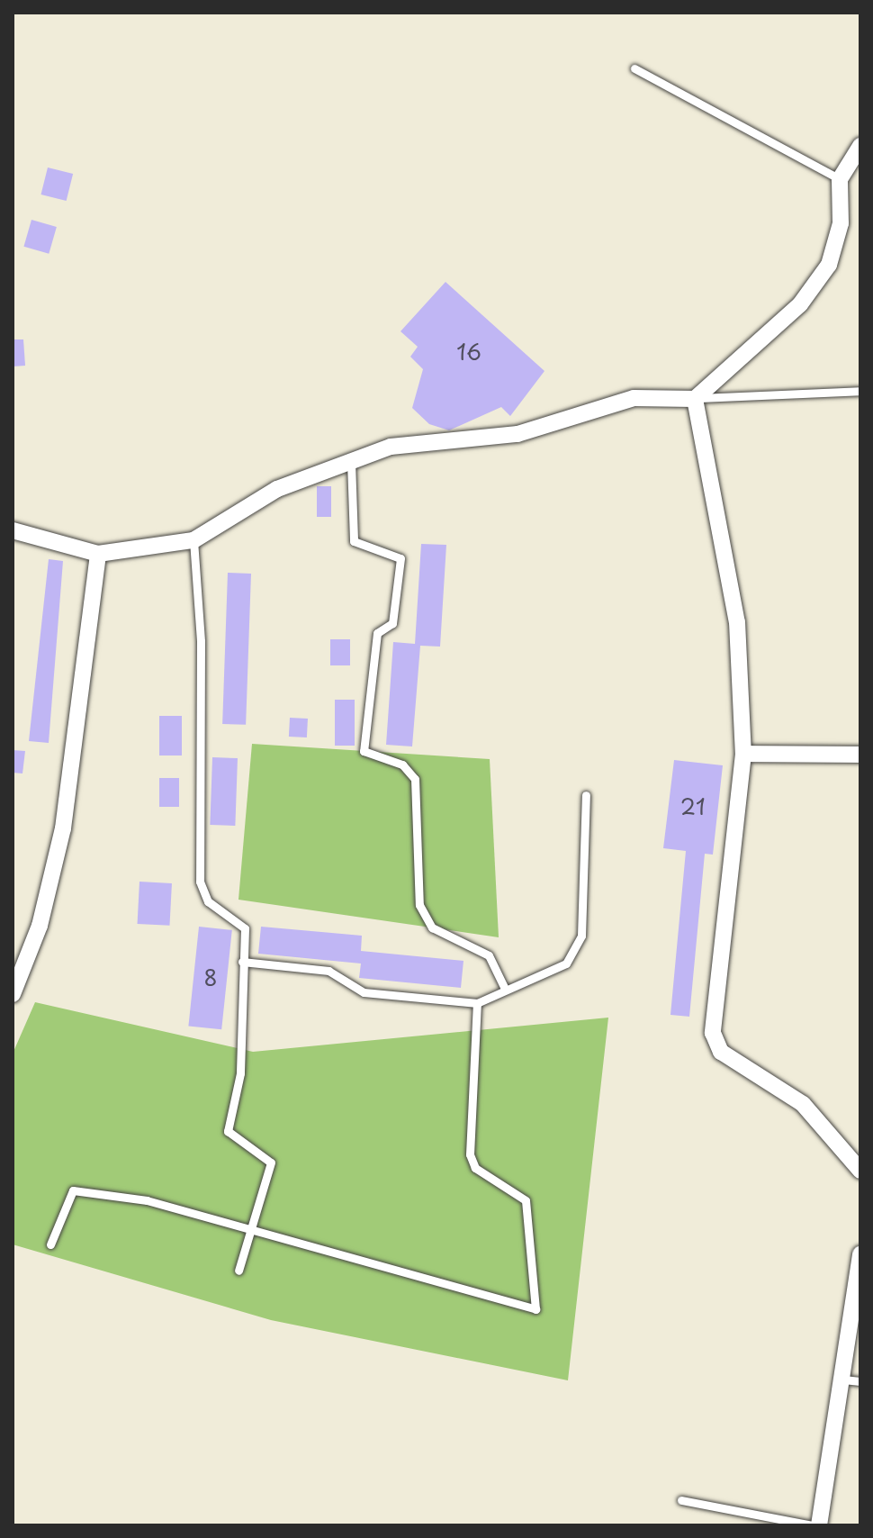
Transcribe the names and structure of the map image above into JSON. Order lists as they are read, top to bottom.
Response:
{
  "house_numbers": ["16", "21", "8"]
}
